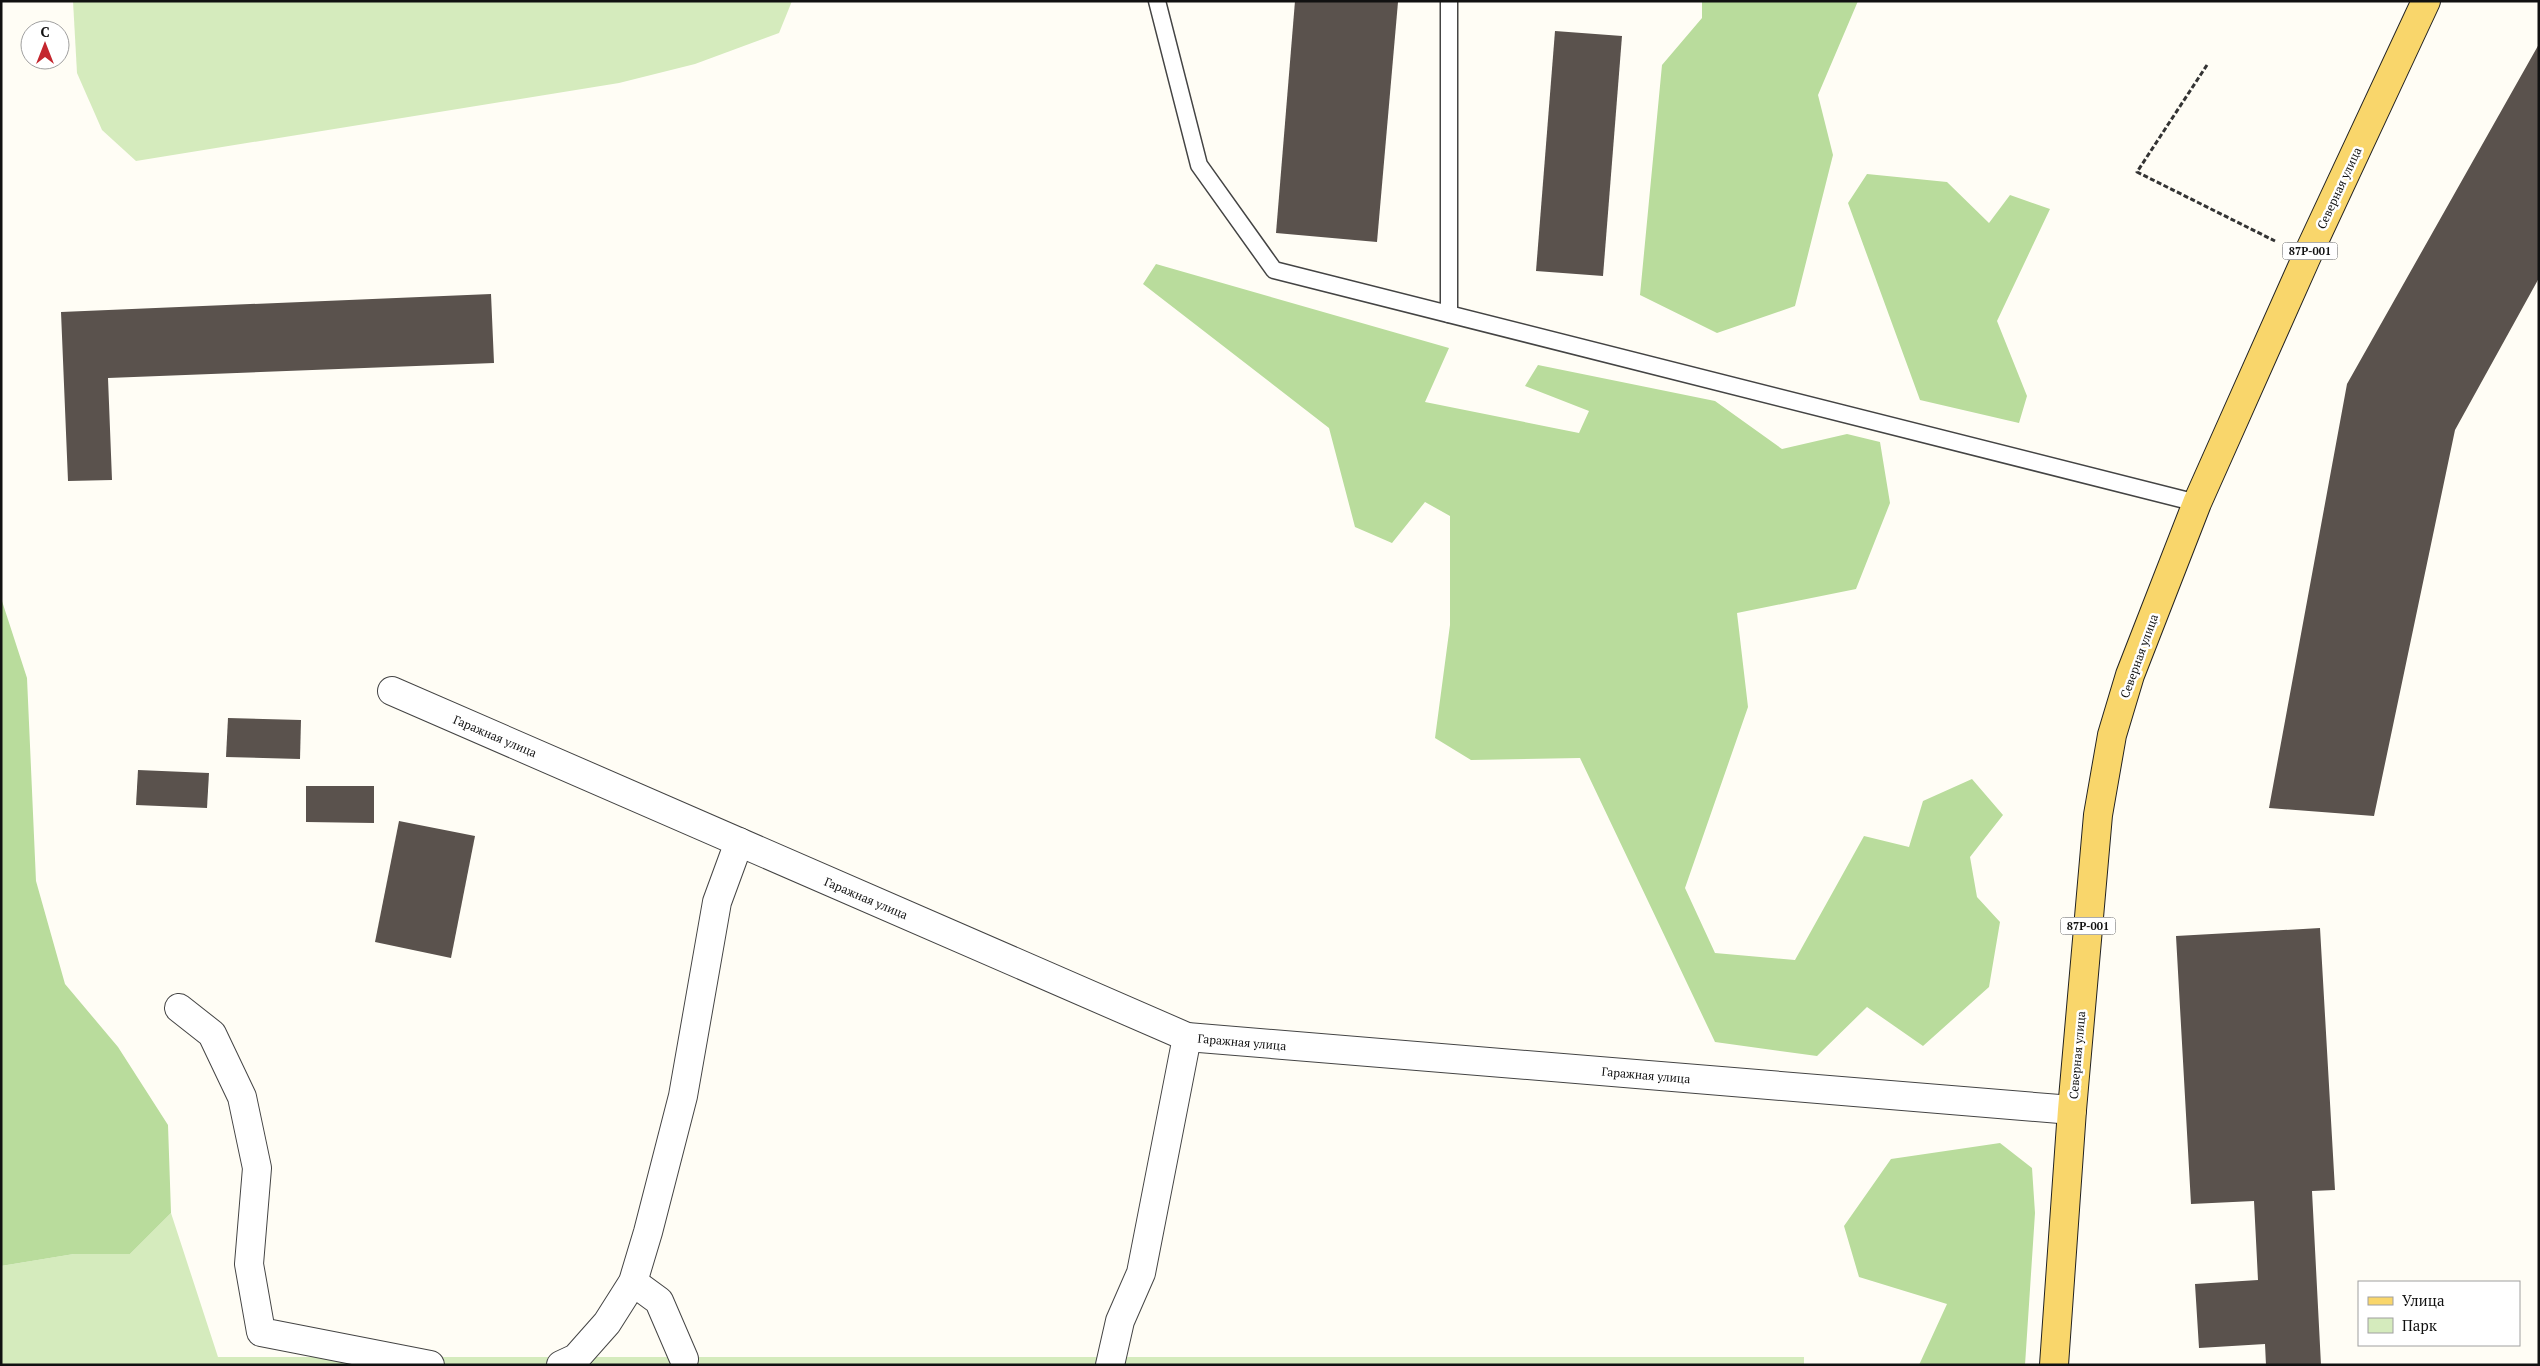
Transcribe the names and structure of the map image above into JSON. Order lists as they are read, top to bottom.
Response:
{
  "streets": {
    "main road": ["Северная улица", "87Р-001"],
    "street": ["Гаражная улица"]
  },
  "crossings": [
    ["Северная улица", "Гаражная улица"]
  ],
  "legend": ["Улица", "Парк"],
  "north": "top"
}
